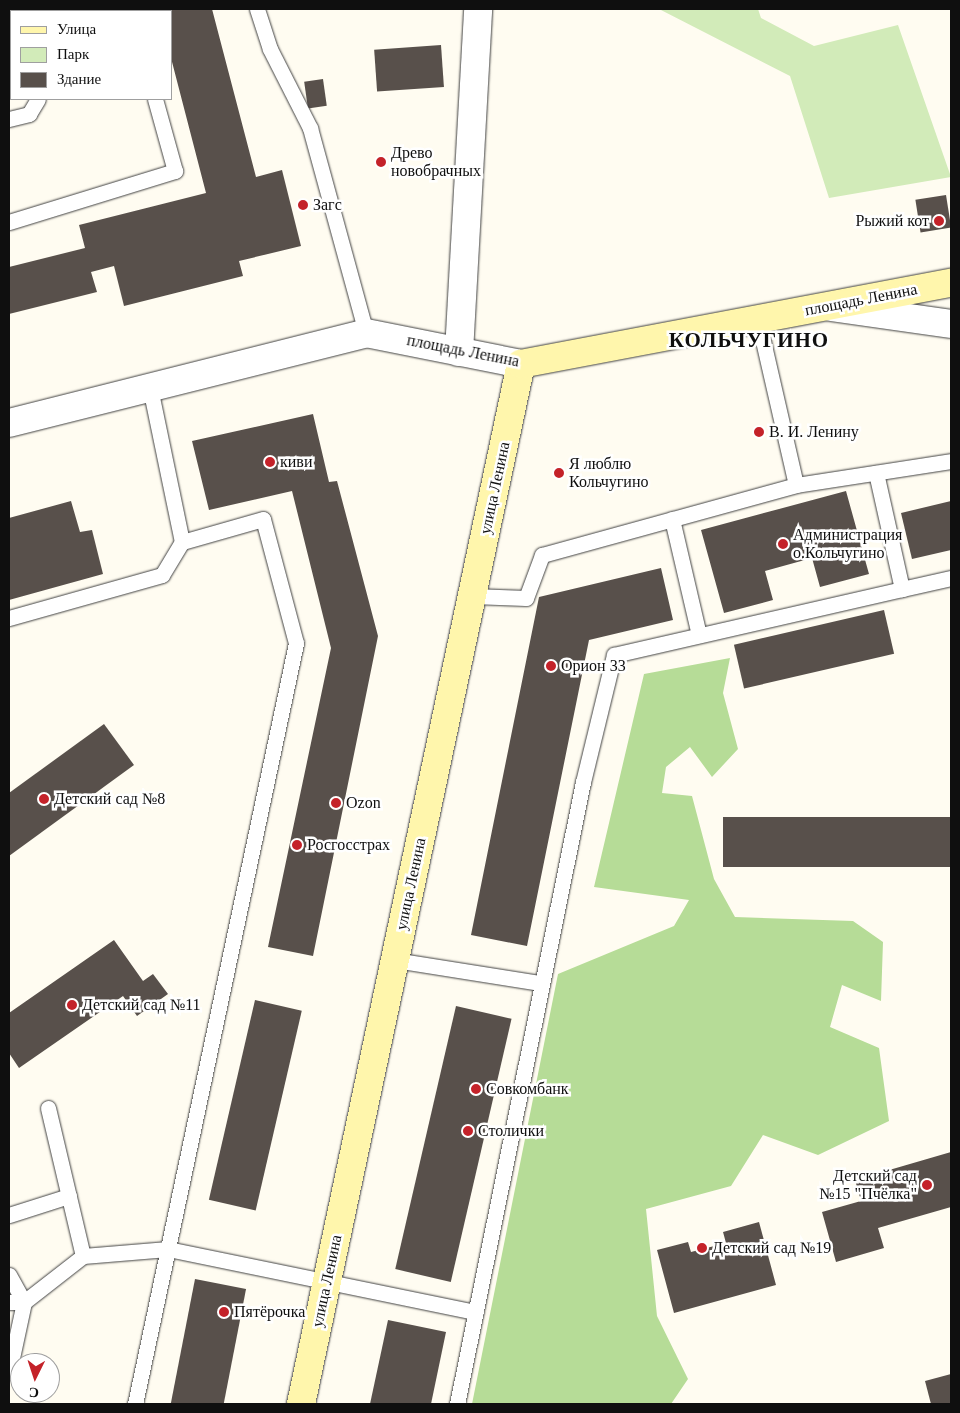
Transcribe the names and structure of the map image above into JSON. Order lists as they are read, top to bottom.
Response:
{
  "streets": {
    "main road": ["площадь Ленина", "улица Ленина"]
  },
  "crossings": [
    ["площадь Ленина", "улица Ленина"]
  ],
  "districts": ["КОЛЬЧУГИНО"],
  "places": [
    "Древо новобрачных",
    "Загс",
    "Рыжий кот",
    "В. И. Ленину",
    "киви",
    "Я люблю Кольчугино",
    "Администрация о.Кольчугино",
    "Орион 33",
    "Детский сад №8",
    "Ozon",
    "Росгосстрах",
    "Детский сад №11",
    "Совкомбанк",
    "Столички",
    "Детский сад №15 \"Пчёлка\"",
    "Детский сад №19",
    "Пятёрочка"
  ],
  "legend": ["Улица", "Парк", "Здание"],
  "north": "bottom"
}
